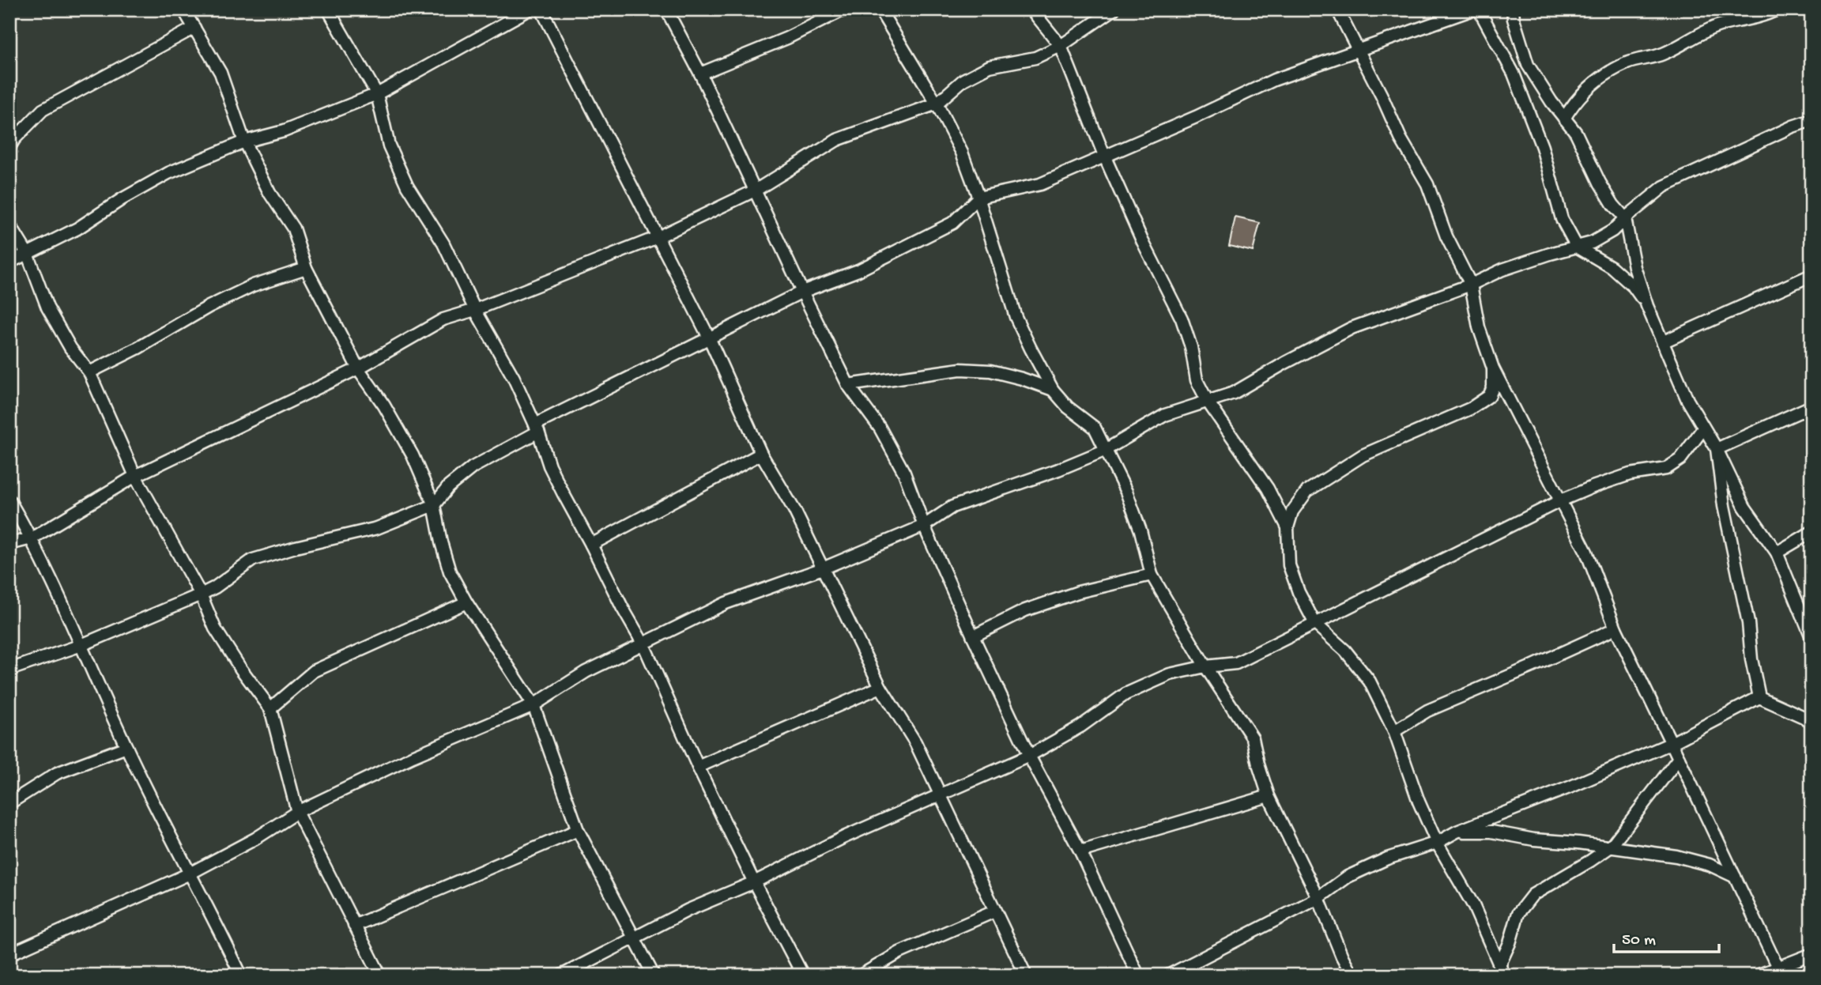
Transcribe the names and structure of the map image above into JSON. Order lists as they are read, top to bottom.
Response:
{
  "scale_bar": "50 m"
}
